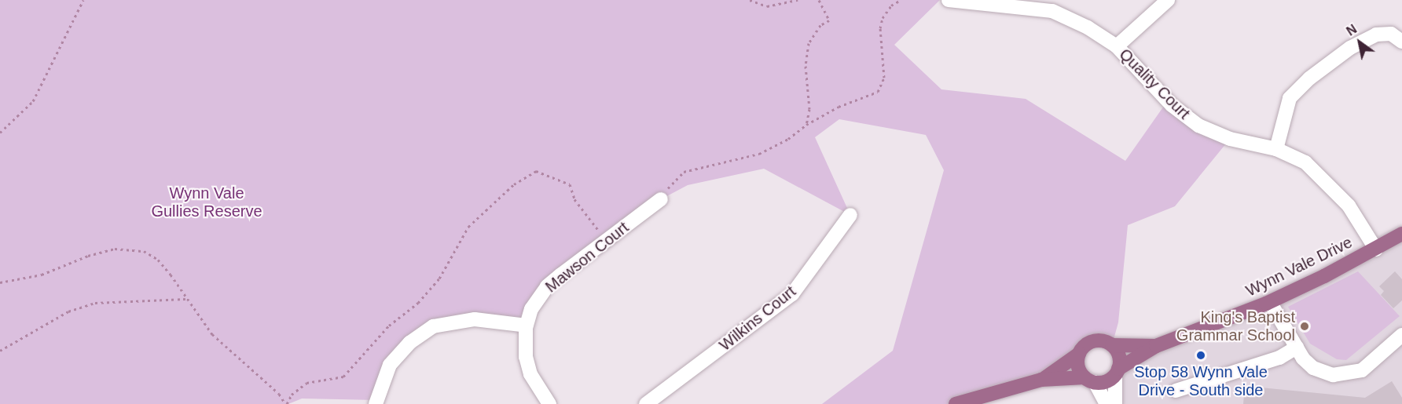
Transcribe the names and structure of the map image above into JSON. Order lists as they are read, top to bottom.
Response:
{
  "streets": {
    "main road": ["Wynn Vale Drive"],
    "street": ["Quality Court", "Mawson Court", "Wilkins Court"]
  },
  "crossings": [
    ["Quality Court", "Wynn Vale Drive"]
  ],
  "parks": ["Wynn Vale Gullies Reserve"],
  "places": ["King's Baptist Grammar School", "Stop 58 Wynn Vale Drive - South side"],
  "north": "top left"
}
